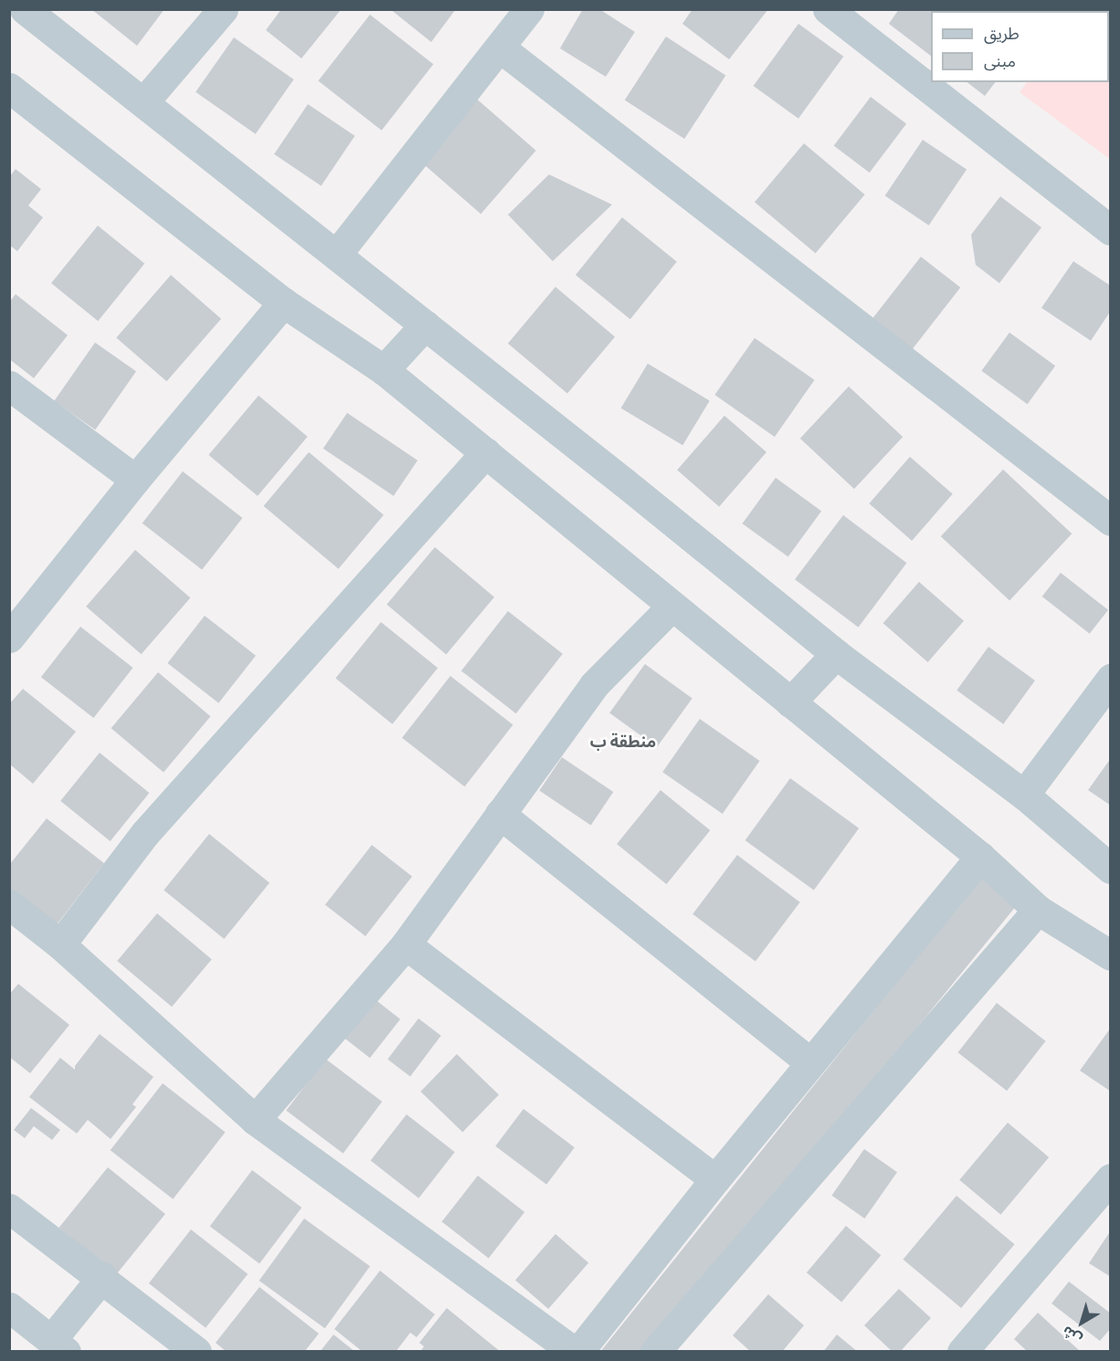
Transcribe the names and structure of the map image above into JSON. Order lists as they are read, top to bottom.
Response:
{
  "districts": ["منطقة ب"],
  "legend": ["طريق", "مبنى"],
  "north": "bottom left"
}
